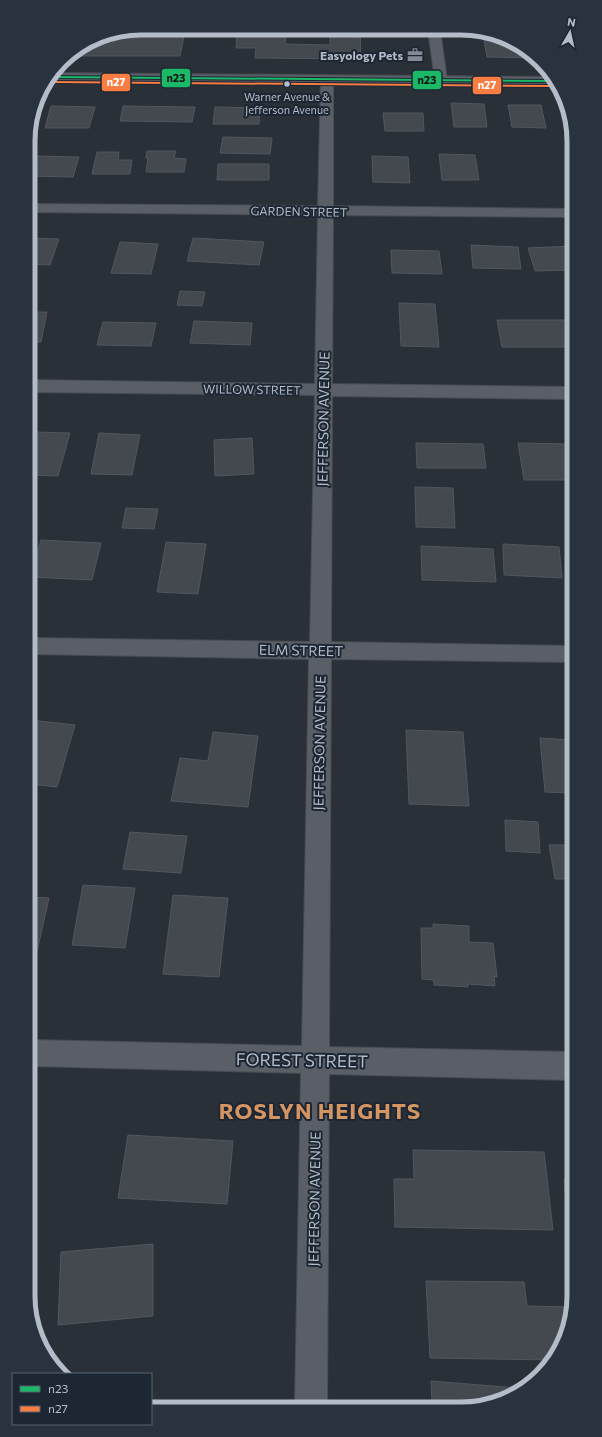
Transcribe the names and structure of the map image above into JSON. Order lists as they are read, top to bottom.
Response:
{
  "streets": {
    "street": [
      "GARDEN STREET",
      "WILLOW STREET",
      "JEFFERSON AVENUE",
      "ELM STREET",
      "FOREST STREET"
    ]
  },
  "crossings": [
    ["GARDEN STREET", "JEFFERSON AVENUE"],
    ["WILLOW STREET", "JEFFERSON AVENUE"],
    ["JEFFERSON AVENUE", "ELM STREET"],
    ["JEFFERSON AVENUE", "FOREST STREET"]
  ],
  "districts": ["ROSLYN HEIGHTS"],
  "places": {
    "office": ["Easyology Pets"],
    "other": ["Warner Avenue & Jefferson Avenue"]
  },
  "lines": ["transit line n23", "transit line n27"],
  "legend": ["n23", "n27"],
  "north": "top"
}
